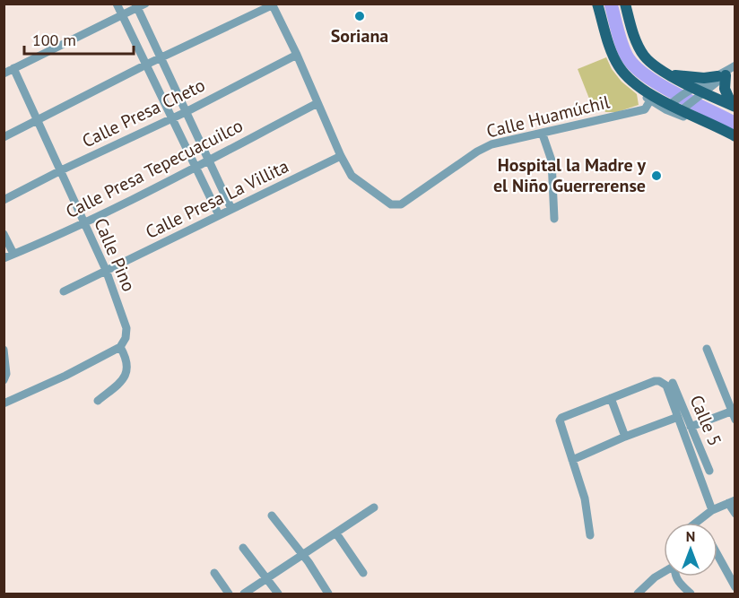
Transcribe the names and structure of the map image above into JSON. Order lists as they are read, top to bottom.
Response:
{
  "streets": {
    "street": [
      "Calle Presa Cheto",
      "Calle Huamúchil",
      "Calle Presa Tepecuacuilco",
      "Calle Presa La Villita",
      "Calle Pino",
      "Calle 5"
    ]
  },
  "crossings": [
    ["Calle Presa Cheto", "Calle Pino"],
    ["Calle Huamúchil", "Calle Presa La Villita"],
    ["Calle Presa Tepecuacuilco", "Calle Pino"],
    ["Calle Presa La Villita", "Calle Pino"]
  ],
  "places": ["Soriana", "Hospital la Madre y el Niño Guerrerense"],
  "scale_bar": "100 m",
  "north": "top"
}
